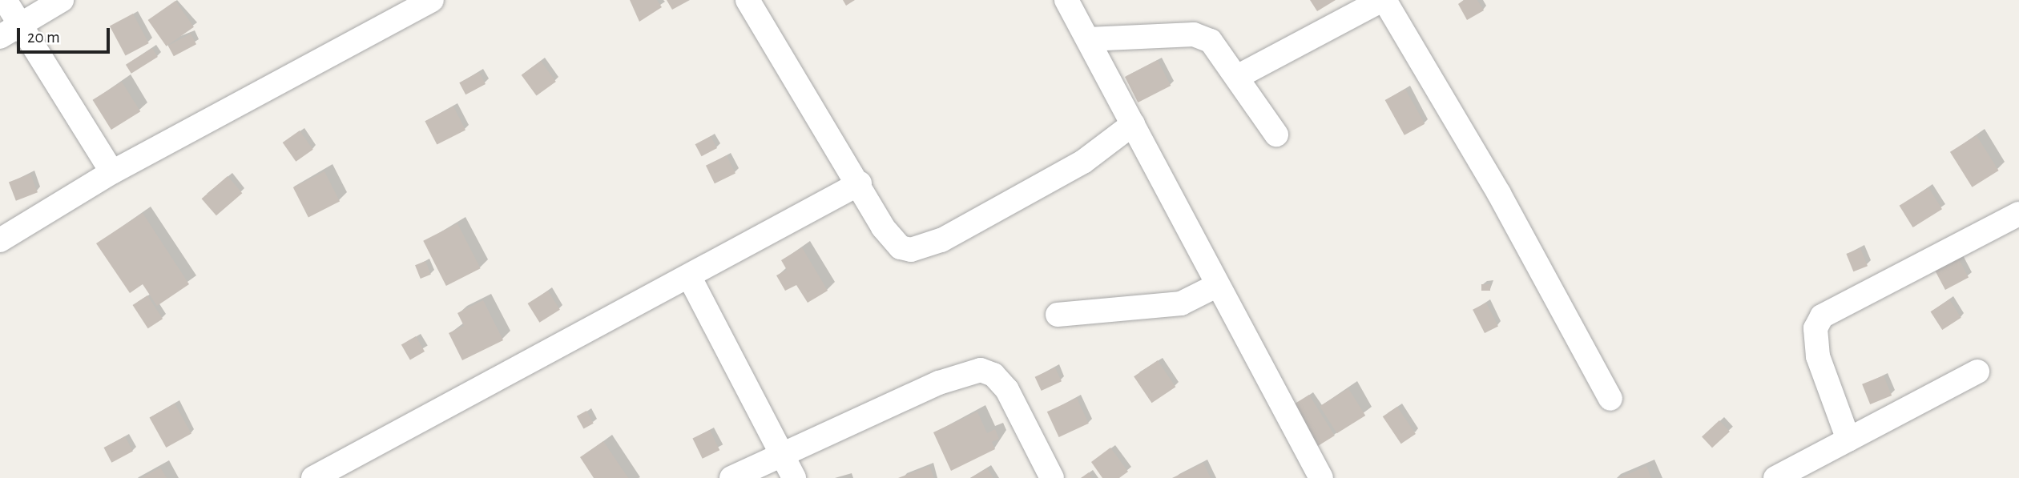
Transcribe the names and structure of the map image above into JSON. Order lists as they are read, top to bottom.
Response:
{
  "scale_bar": "20 m"
}
